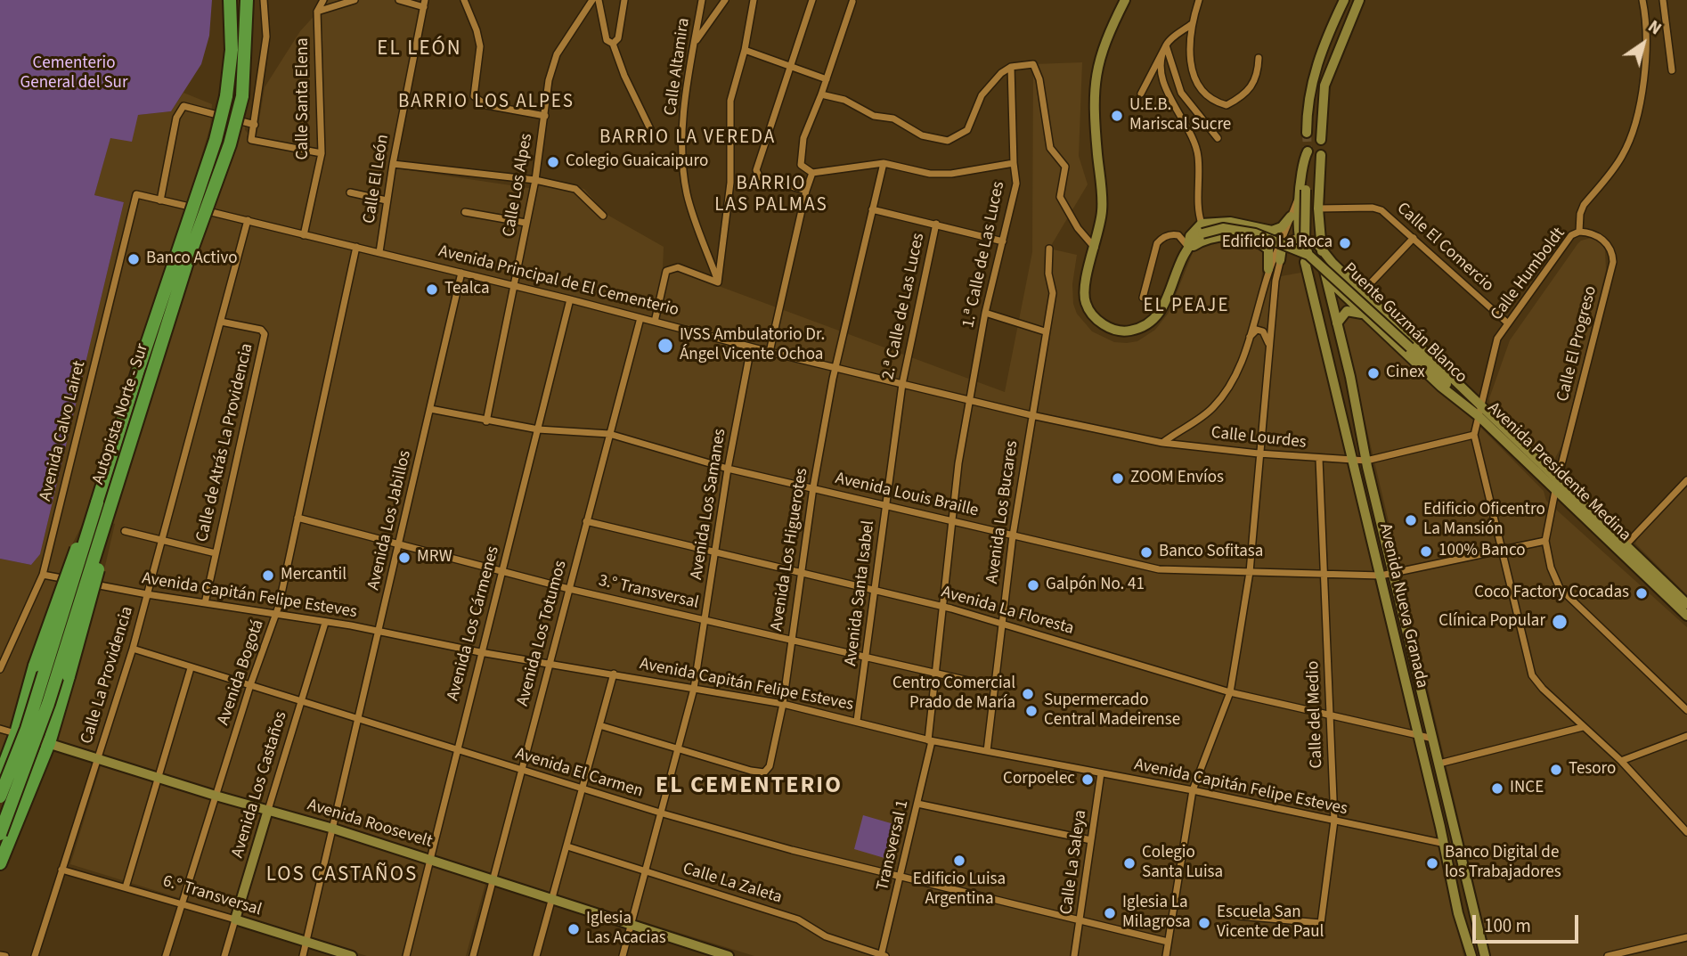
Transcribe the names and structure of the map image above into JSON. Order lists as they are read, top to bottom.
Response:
{
  "streets": {
    "highway": ["Autopista Norte - Sur"],
    "street": [
      "Calle Altamira",
      "Calle Santa Elena",
      "Calle El León",
      "Calle Los Alpes",
      "Calle El Comercio",
      "1.ª Calle de Las Luces",
      "Calle Humboldt",
      "Avenida Principal de El Cementerio",
      "2.ª Calle de Las Luces",
      "Puente Guzmán Blanco",
      "Calle El Progreso",
      "Avenida Calvo Lairet",
      "Calle Lourdes",
      "Calle de Atrás La Providencia",
      "Avenida Presidente Medina",
      "Avenida Louis Braille",
      "Avenida Los Samanes",
      "Avenida Los Bucares",
      "Avenida Los Jabillos",
      "Avenida Los Higuerotes",
      "3.° Transversal",
      "Avenida Santa Isabel",
      "Avenida Capitán Felipe Esteves",
      "Avenida Nueva Granada",
      "Avenida La Floresta",
      "Avenida Los Cármenes",
      "Avenida Los Totumos",
      "Avenida Bogotá",
      "Calle La Providencia",
      "Calle del Medio",
      "Avenida El Carmen",
      "Avenida Los Castaños",
      "Avenida Roosevelt",
      "Transversal 1",
      "Calle La Saleya",
      "Calle La Zaleta",
      "6.° Transversal"
    ]
  },
  "crossings": [
    ["Calle Santa Elena", "Avenida Principal de El Cementerio"],
    ["Calle El León", "Avenida Principal de El Cementerio"],
    ["Calle Los Alpes", "Avenida Principal de El Cementerio"],
    ["Calle Los Alpes", "Avenida Louis Braille"],
    ["Calle El Comercio", "Calle Humboldt"],
    ["1.ª Calle de Las Luces", "Avenida Principal de El Cementerio"],
    ["1.ª Calle de Las Luces", "Avenida Louis Braille"],
    ["1.ª Calle de Las Luces", "Avenida La Floresta"],
    ["1.ª Calle de Las Luces", "Transversal 1"],
    ["Calle Humboldt", "Puente Guzmán Blanco"],
    ["Calle Humboldt", "Calle El Progreso"],
    ["Calle Humboldt", "Avenida Presidente Medina"],
    ["Avenida Principal de El Cementerio", "2.ª Calle de Las Luces"],
    ["Avenida Principal de El Cementerio", "Avenida Calvo Lairet"],
    ["Avenida Principal de El Cementerio", "Calle Lourdes"],
    ["Avenida Principal de El Cementerio", "Avenida Los Samanes"],
    ["Avenida Principal de El Cementerio", "Avenida Los Bucares"],
    ["Avenida Principal de El Cementerio", "Avenida Los Jabillos"],
    ["Avenida Principal de El Cementerio", "Avenida Los Higuerotes"],
    ["Avenida Principal de El Cementerio", "Avenida Los Cármenes"],
    ["Avenida Principal de El Cementerio", "Avenida Los Totumos"],
    ["Avenida Principal de El Cementerio", "Avenida Bogotá"],
    ["Avenida Principal de El Cementerio", "Calle La Providencia"],
    ["2.ª Calle de Las Luces", "Avenida Santa Isabel"],
    ["Puente Guzmán Blanco", "Avenida Presidente Medina"],
    ["Puente Guzmán Blanco", "Avenida Nueva Granada"],
    ["Calle El Progreso", "Avenida Presidente Medina"],
    ["Avenida Calvo Lairet", "Avenida Capitán Felipe Esteves"],
    ["Calle Lourdes", "Avenida Nueva Granada"],
    ["Calle Lourdes", "Calle del Medio"],
    ["Calle de Atrás La Providencia", "Avenida Capitán Felipe Esteves"],
    ["Calle de Atrás La Providencia", "Calle La Providencia"],
    ["Avenida Presidente Medina", "Avenida Nueva Granada"],
    ["Avenida Louis Braille", "Avenida Los Samanes"],
    ["Avenida Louis Braille", "Avenida Los Bucares"],
    ["Avenida Louis Braille", "Avenida Los Jabillos"],
    ["Avenida Louis Braille", "Avenida Los Higuerotes"],
    ["Avenida Louis Braille", "Avenida Santa Isabel"],
    ["Avenida Louis Braille", "Avenida Nueva Granada"],
    ["Avenida Louis Braille", "Avenida Los Cármenes"],
    ["Avenida Louis Braille", "Avenida Los Totumos"],
    ["Avenida Louis Braille", "Calle del Medio"],
    ["Avenida Los Samanes", "Avenida Los Higuerotes"],
    ["Avenida Los Samanes", "3.° Transversal"],
    ["Avenida Los Samanes", "Avenida Capitán Felipe Esteves"],
    ["Avenida Los Samanes", "Avenida La Floresta"],
    ["Avenida Los Samanes", "Avenida El Carmen"],
    ["Avenida Los Samanes", "Avenida Roosevelt"],
    ["Avenida Los Samanes", "Calle La Zaleta"],
    ["Avenida Los Bucares", "3.° Transversal"],
    ["Avenida Los Bucares", "Avenida Capitán Felipe Esteves"],
    ["Avenida Los Bucares", "Avenida La Floresta"],
    ["Avenida Los Jabillos", "3.° Transversal"],
    ["Avenida Los Jabillos", "Avenida Capitán Felipe Esteves"],
    ["Avenida Los Jabillos", "Avenida El Carmen"],
    ["Avenida Los Jabillos", "Avenida Roosevelt"],
    ["Avenida Los Jabillos", "6.° Transversal"],
    ["Avenida Los Higuerotes", "3.° Transversal"],
    ["Avenida Los Higuerotes", "Avenida Capitán Felipe Esteves"],
    ["Avenida Los Higuerotes", "Avenida La Floresta"],
    ["3.° Transversal", "Avenida Santa Isabel"],
    ["3.° Transversal", "Avenida Los Cármenes"],
    ["3.° Transversal", "Avenida Los Totumos"],
    ["3.° Transversal", "Avenida Bogotá"],
    ["3.° Transversal", "Transversal 1"],
    ["Avenida Santa Isabel", "Avenida Capitán Felipe Esteves"],
    ["Avenida Santa Isabel", "Avenida La Floresta"],
    ["Avenida Capitán Felipe Esteves", "Avenida Nueva Granada"],
    ["Avenida Capitán Felipe Esteves", "Avenida Los Cármenes"],
    ["Avenida Capitán Felipe Esteves", "Avenida Los Totumos"],
    ["Avenida Capitán Felipe Esteves", "Avenida Bogotá"],
    ["Avenida Capitán Felipe Esteves", "Calle La Providencia"],
    ["Avenida Capitán Felipe Esteves", "Calle del Medio"],
    ["Avenida Capitán Felipe Esteves", "Avenida Los Castaños"],
    ["Avenida Capitán Felipe Esteves", "Transversal 1"],
    ["Avenida Capitán Felipe Esteves", "Calle La Saleya"],
    ["Avenida Nueva Granada", "Avenida La Floresta"],
    ["Avenida La Floresta", "Avenida Los Totumos"],
    ["Avenida La Floresta", "Calle del Medio"],
    ["Avenida La Floresta", "Transversal 1"],
    ["Avenida Los Cármenes", "Avenida El Carmen"],
    ["Avenida Los Cármenes", "Avenida Roosevelt"],
    ["Avenida Los Totumos", "Avenida El Carmen"],
    ["Avenida Los Totumos", "Avenida Roosevelt"],
    ["Avenida Bogotá", "Avenida El Carmen"],
    ["Avenida Bogotá", "Avenida Roosevelt"],
    ["Avenida Bogotá", "6.° Transversal"],
    ["Calle La Providencia", "Avenida El Carmen"],
    ["Calle La Providencia", "Avenida Roosevelt"],
    ["Calle La Providencia", "6.° Transversal"],
    ["Avenida El Carmen", "Avenida Los Castaños"],
    ["Avenida El Carmen", "Transversal 1"],
    ["Avenida El Carmen", "Calle La Saleya"],
    ["Avenida Los Castaños", "Avenida Roosevelt"],
    ["Avenida Los Castaños", "6.° Transversal"],
    ["Transversal 1", "Calle La Zaleta"]
  ],
  "districts": [
    "EL LEÓN",
    "BARRIO LOS ALPES",
    "BARRIO LA VEREDA",
    "BARRIO LAS PALMAS",
    "EL PEAJE",
    "EL CEMENTERIO",
    "LOS CASTAÑOS"
  ],
  "parks": ["Cementerio General del Sur"],
  "places": [
    "U.E.B. Mariscal Sucre",
    "Colegio Guaicaipuro",
    "Edificio La Roca",
    "Banco Activo",
    "Tealca",
    "IVSS Ambulatorio Dr. Ángel Vicente Ochoa",
    "Cinex",
    "ZOOM Envíos",
    "Edificio Oficentro La Mansión",
    "100% Banco",
    "Banco Sofitasa",
    "MRW",
    "Mercantil",
    "Galpón No. 41",
    "Coco Factory Cocadas",
    "Clínica Popular",
    "Centro Comercial Prado de María",
    "Supermercado Central Madeirense",
    "Tesoro",
    "Corpoelec",
    "INCE",
    "Edificio Luisa Argentina",
    "Colegio Santa Luisa",
    "Banco Digital de los Trabajadores",
    "Iglesia La Milagrosa",
    "Escuela San Vicente de Paul",
    "Iglesia Las Acacias"
  ],
  "scale_bar": "100 m",
  "north": "top right"
}
